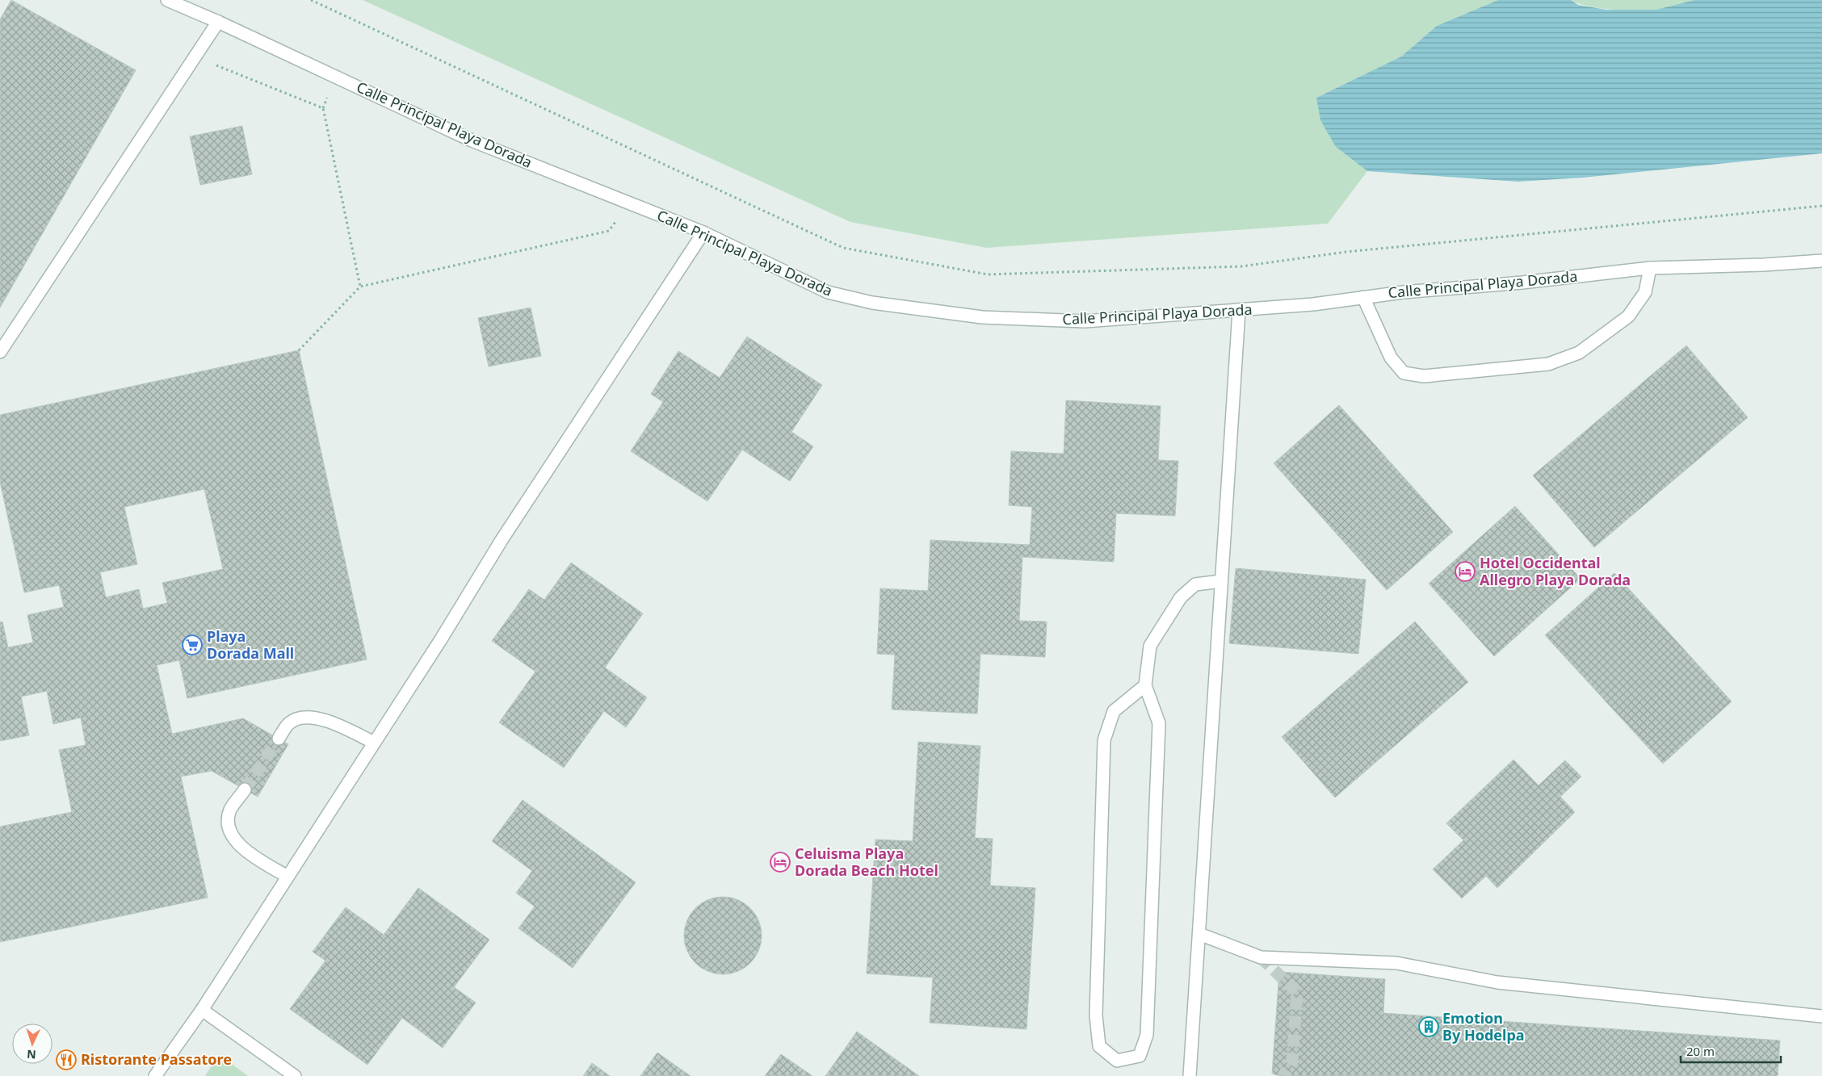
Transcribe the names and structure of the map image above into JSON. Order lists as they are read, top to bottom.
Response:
{
  "streets": {
    "street": ["Calle Principal Playa Dorada"]
  },
  "places": {
    "hotel": ["Hotel Occidental Allegro Playa Dorada", "Celuisma Playa Dorada Beach Hotel"],
    "supermarket": ["Playa Dorada Mall"],
    "building": ["Emotion By Hodelpa"],
    "restaurant": ["Ristorante Passatore"]
  },
  "scale_bar": "20 m",
  "north": "bottom"
}
